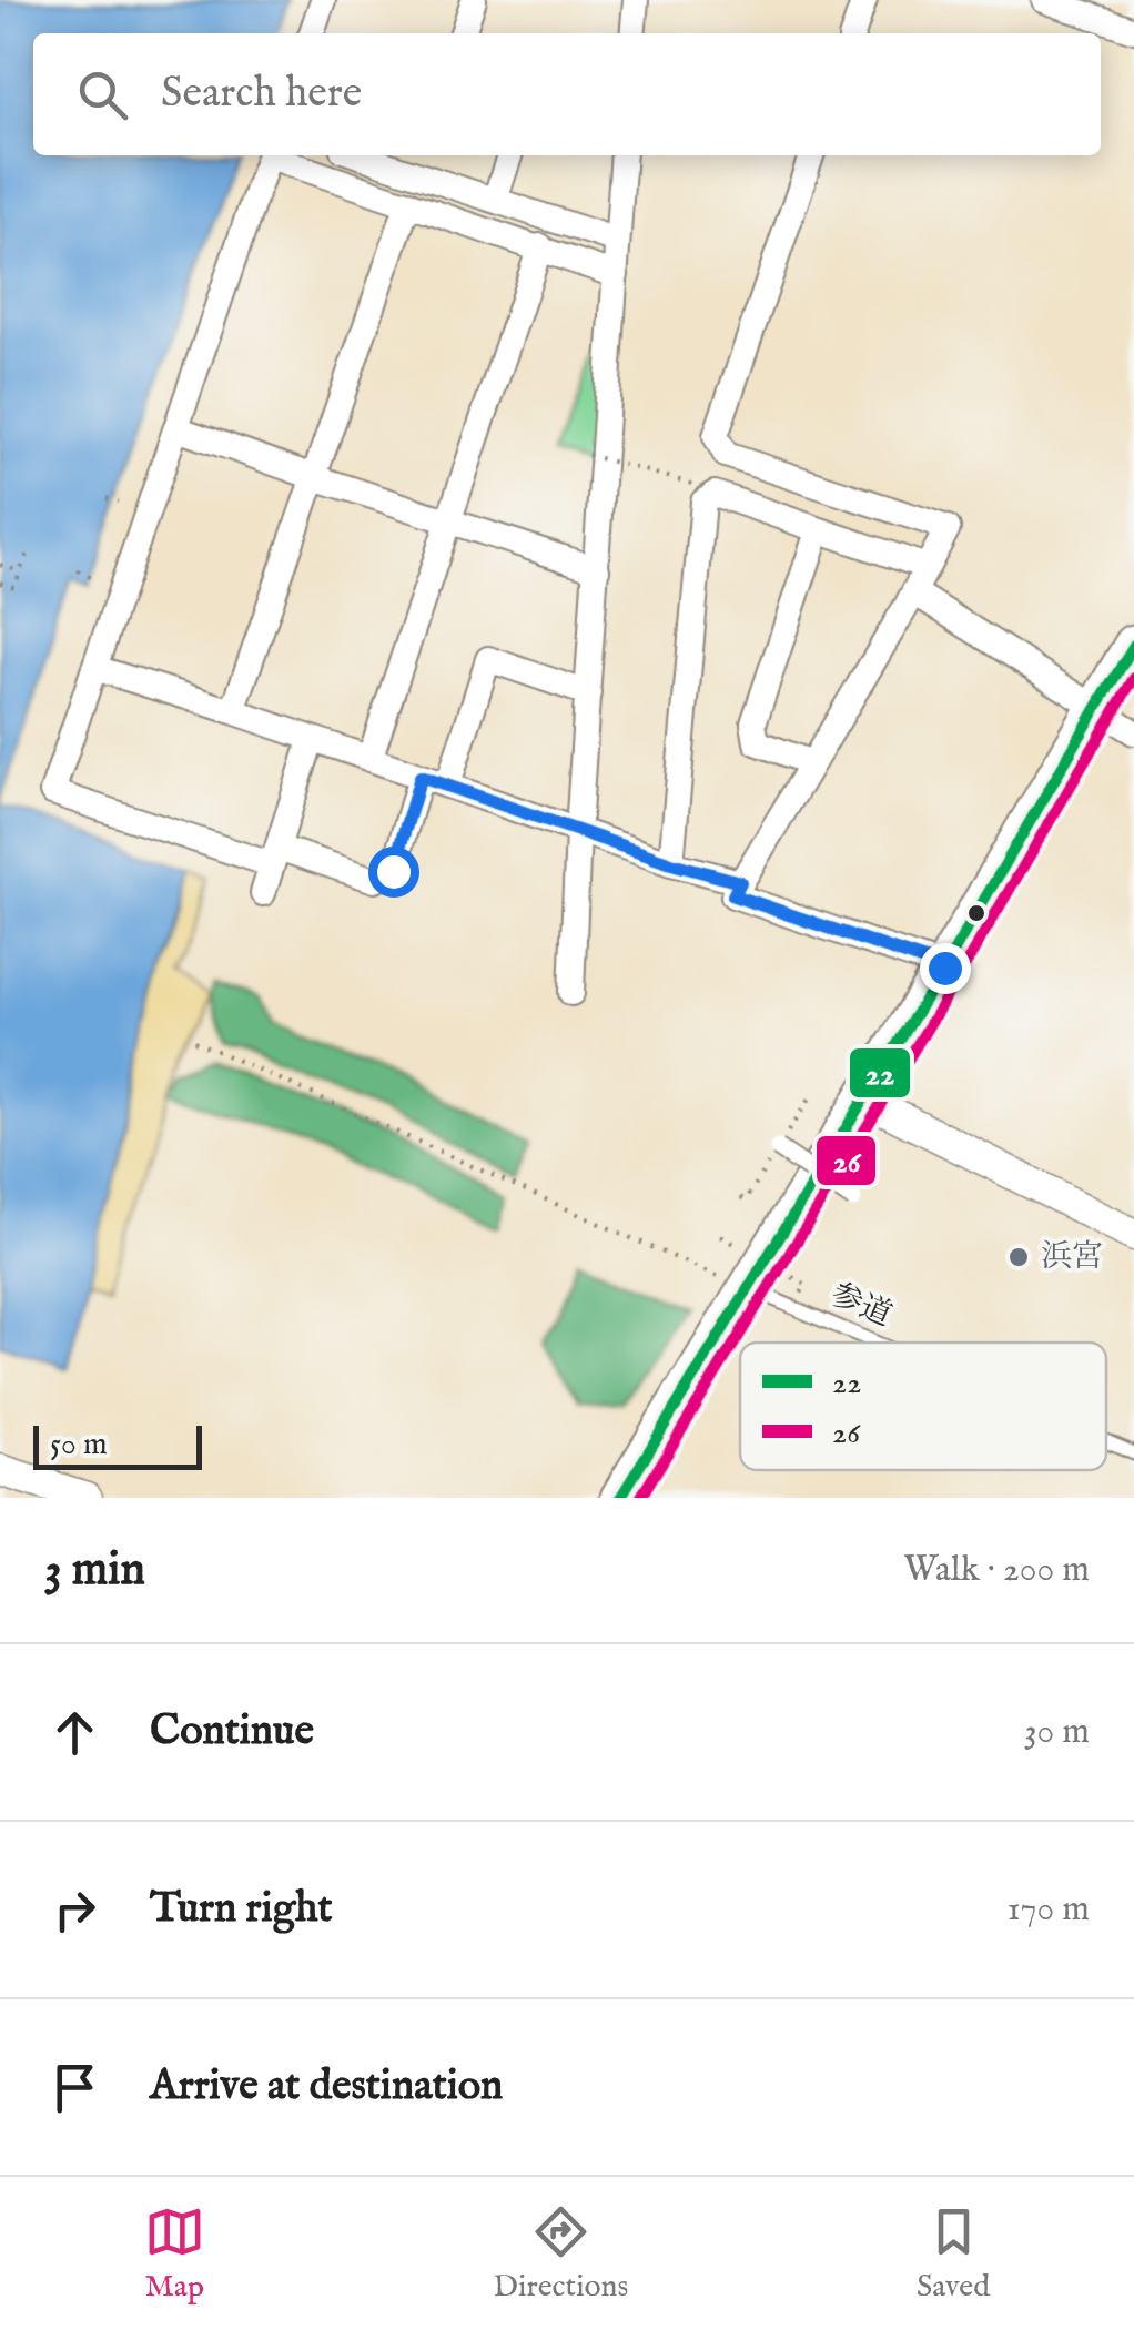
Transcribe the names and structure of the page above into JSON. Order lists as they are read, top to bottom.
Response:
{
  "streets": {
    "lane": ["参道"]
  },
  "places": ["浜宮"],
  "lines": ["transit line 22", "transit line 26"],
  "legend": ["22", "26"],
  "scale_bar": "50 m",
  "page": {
    "search": "Search here",
    "scale": "50 m",
    "heading": ["3 min", "Walk · 200 m"],
    "list": [
      ["Continue", "30 m"],
      ["Turn right", "170 m"],
      "Arrive at destination"
    ],
    "nav": ["Map", "Directions", "Saved"]
  }
}
